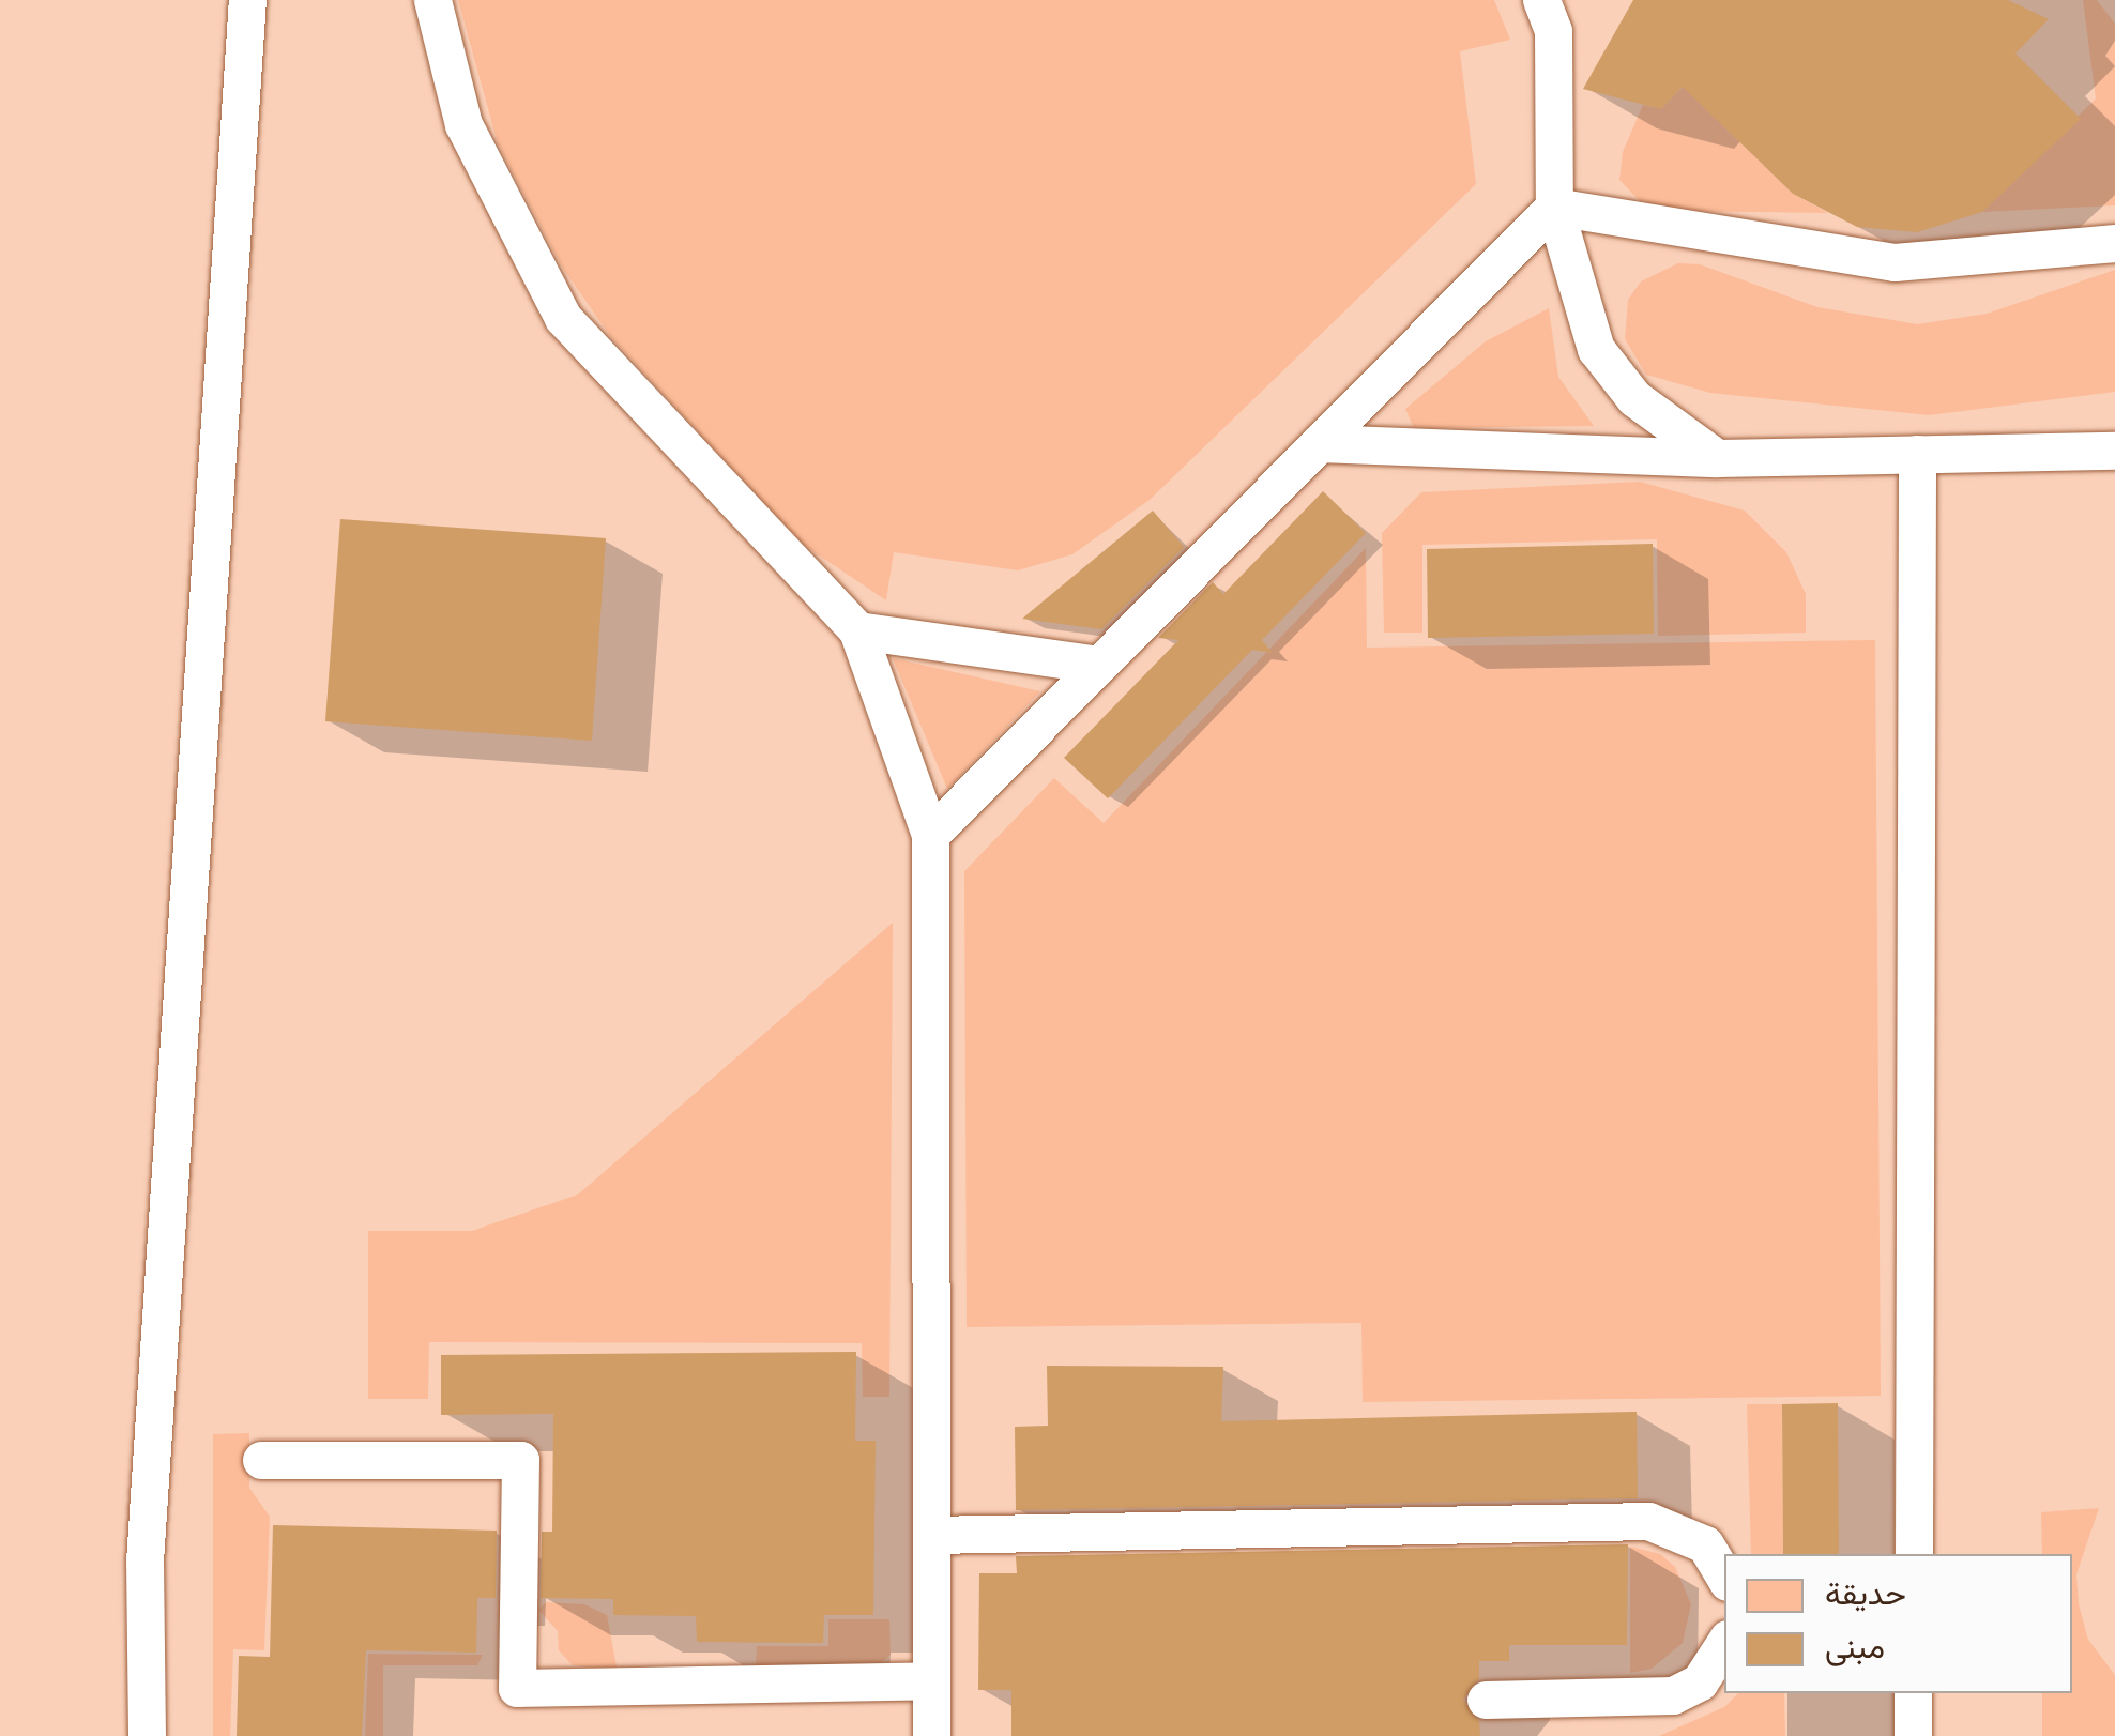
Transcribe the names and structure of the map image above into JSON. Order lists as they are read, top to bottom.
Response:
{
  "legend": ["حديقة", "مبنى"]
}
